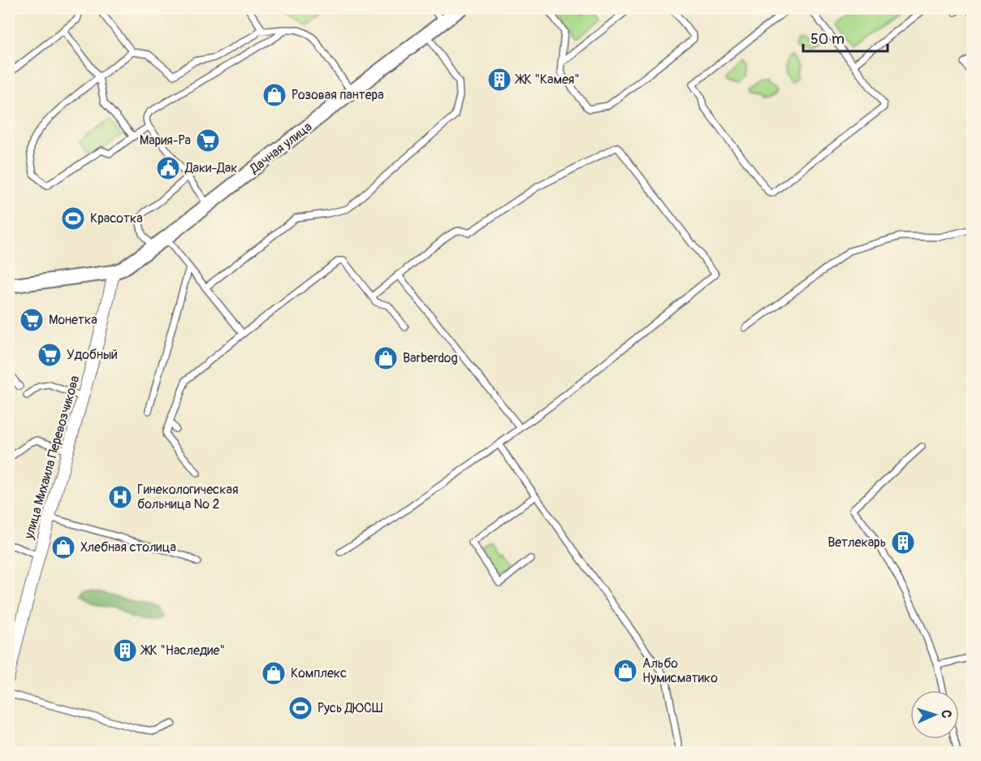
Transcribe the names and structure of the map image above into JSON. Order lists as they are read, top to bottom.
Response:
{
  "streets": {
    "street": ["Дачная улица", "улица Михаила Перевозчикова"]
  },
  "crossings": [
    ["Дачная улица", "улица Михаила Перевозчикова"]
  ],
  "places": {
    "building": ["ЖК \"Камея\"", "Ветлекарь", "ЖК \"Наследие\""],
    "shop": [
      "Розовая пантера",
      "Barberdog",
      "Хлебная столица",
      "Альбо Нумисматико",
      "Комплекс"
    ],
    "supermarket": ["Мария-Ра", "Монетка", "Удобный"],
    "public building": ["Даки-Дак"],
    "sports": ["Красотка", "Русь ДЮСШ"],
    "hospital": ["Гинекологическая больница № 2"]
  },
  "scale_bar": "50 m",
  "north": "right"
}
